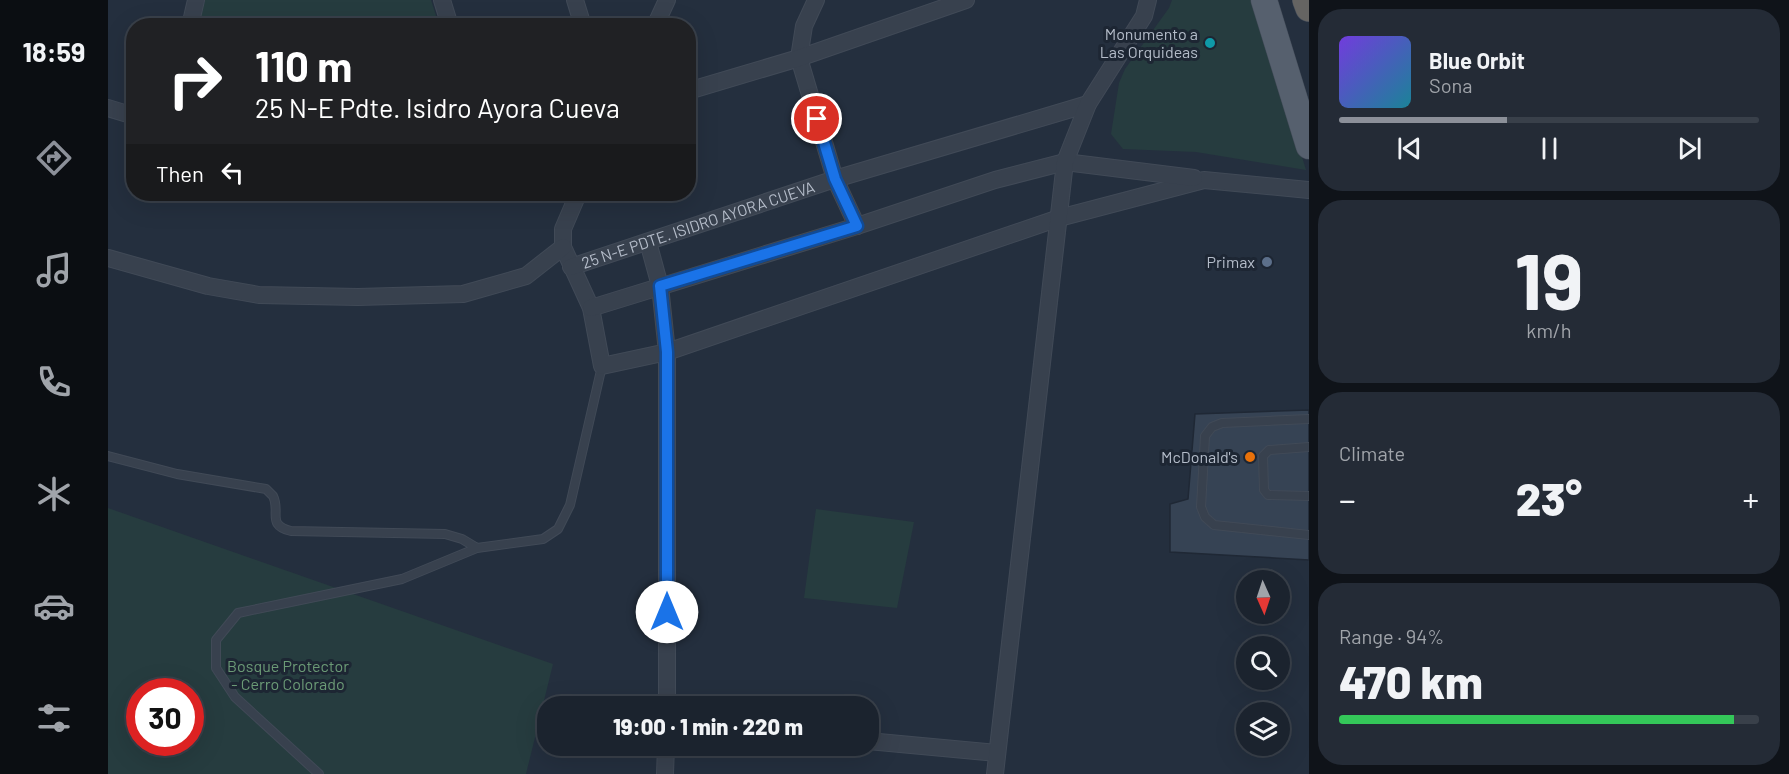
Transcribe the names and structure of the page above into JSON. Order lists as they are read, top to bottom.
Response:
{
  "streets": {
    "street": ["25 N-E PDTE. ISIDRO AYORA CUEVA"]
  },
  "parks": ["Bosque Protector - Cerro Colorado"],
  "places": ["Monumento a Las Orquideas", "Primax", "McDonald's"],
  "north": "bottom",
  "page": {
    "tabs": "18:59",
    "turn": ["110 m", "25 N-E Pdte. Isidro Ayora Cueva"],
    "song": ["Blue Orbit", "Sona"],
    "then": "Then",
    "tile": [
      ["19", "km/h"],
      "Climate",
      ["Range · 94%", "470 km"]
    ],
    "heat": ["−", "23°", "+"],
    "limit": "30",
    "trip": "19:00 · 1 min · 220 m"
  }
}
